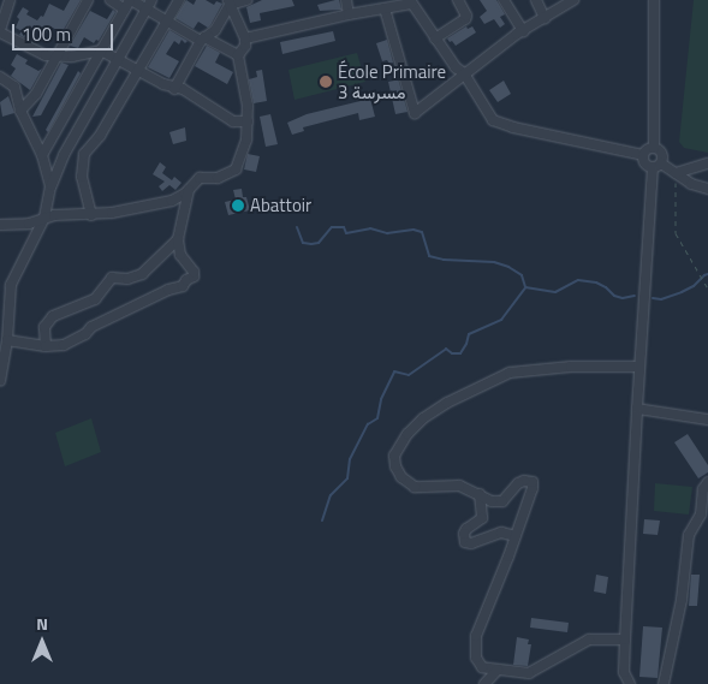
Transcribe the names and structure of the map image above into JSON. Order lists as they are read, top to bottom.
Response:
{
  "places": ["École Primaire 3 مسرسة", "Abattoir"],
  "scale_bar": "100 m",
  "north": "top"
}
